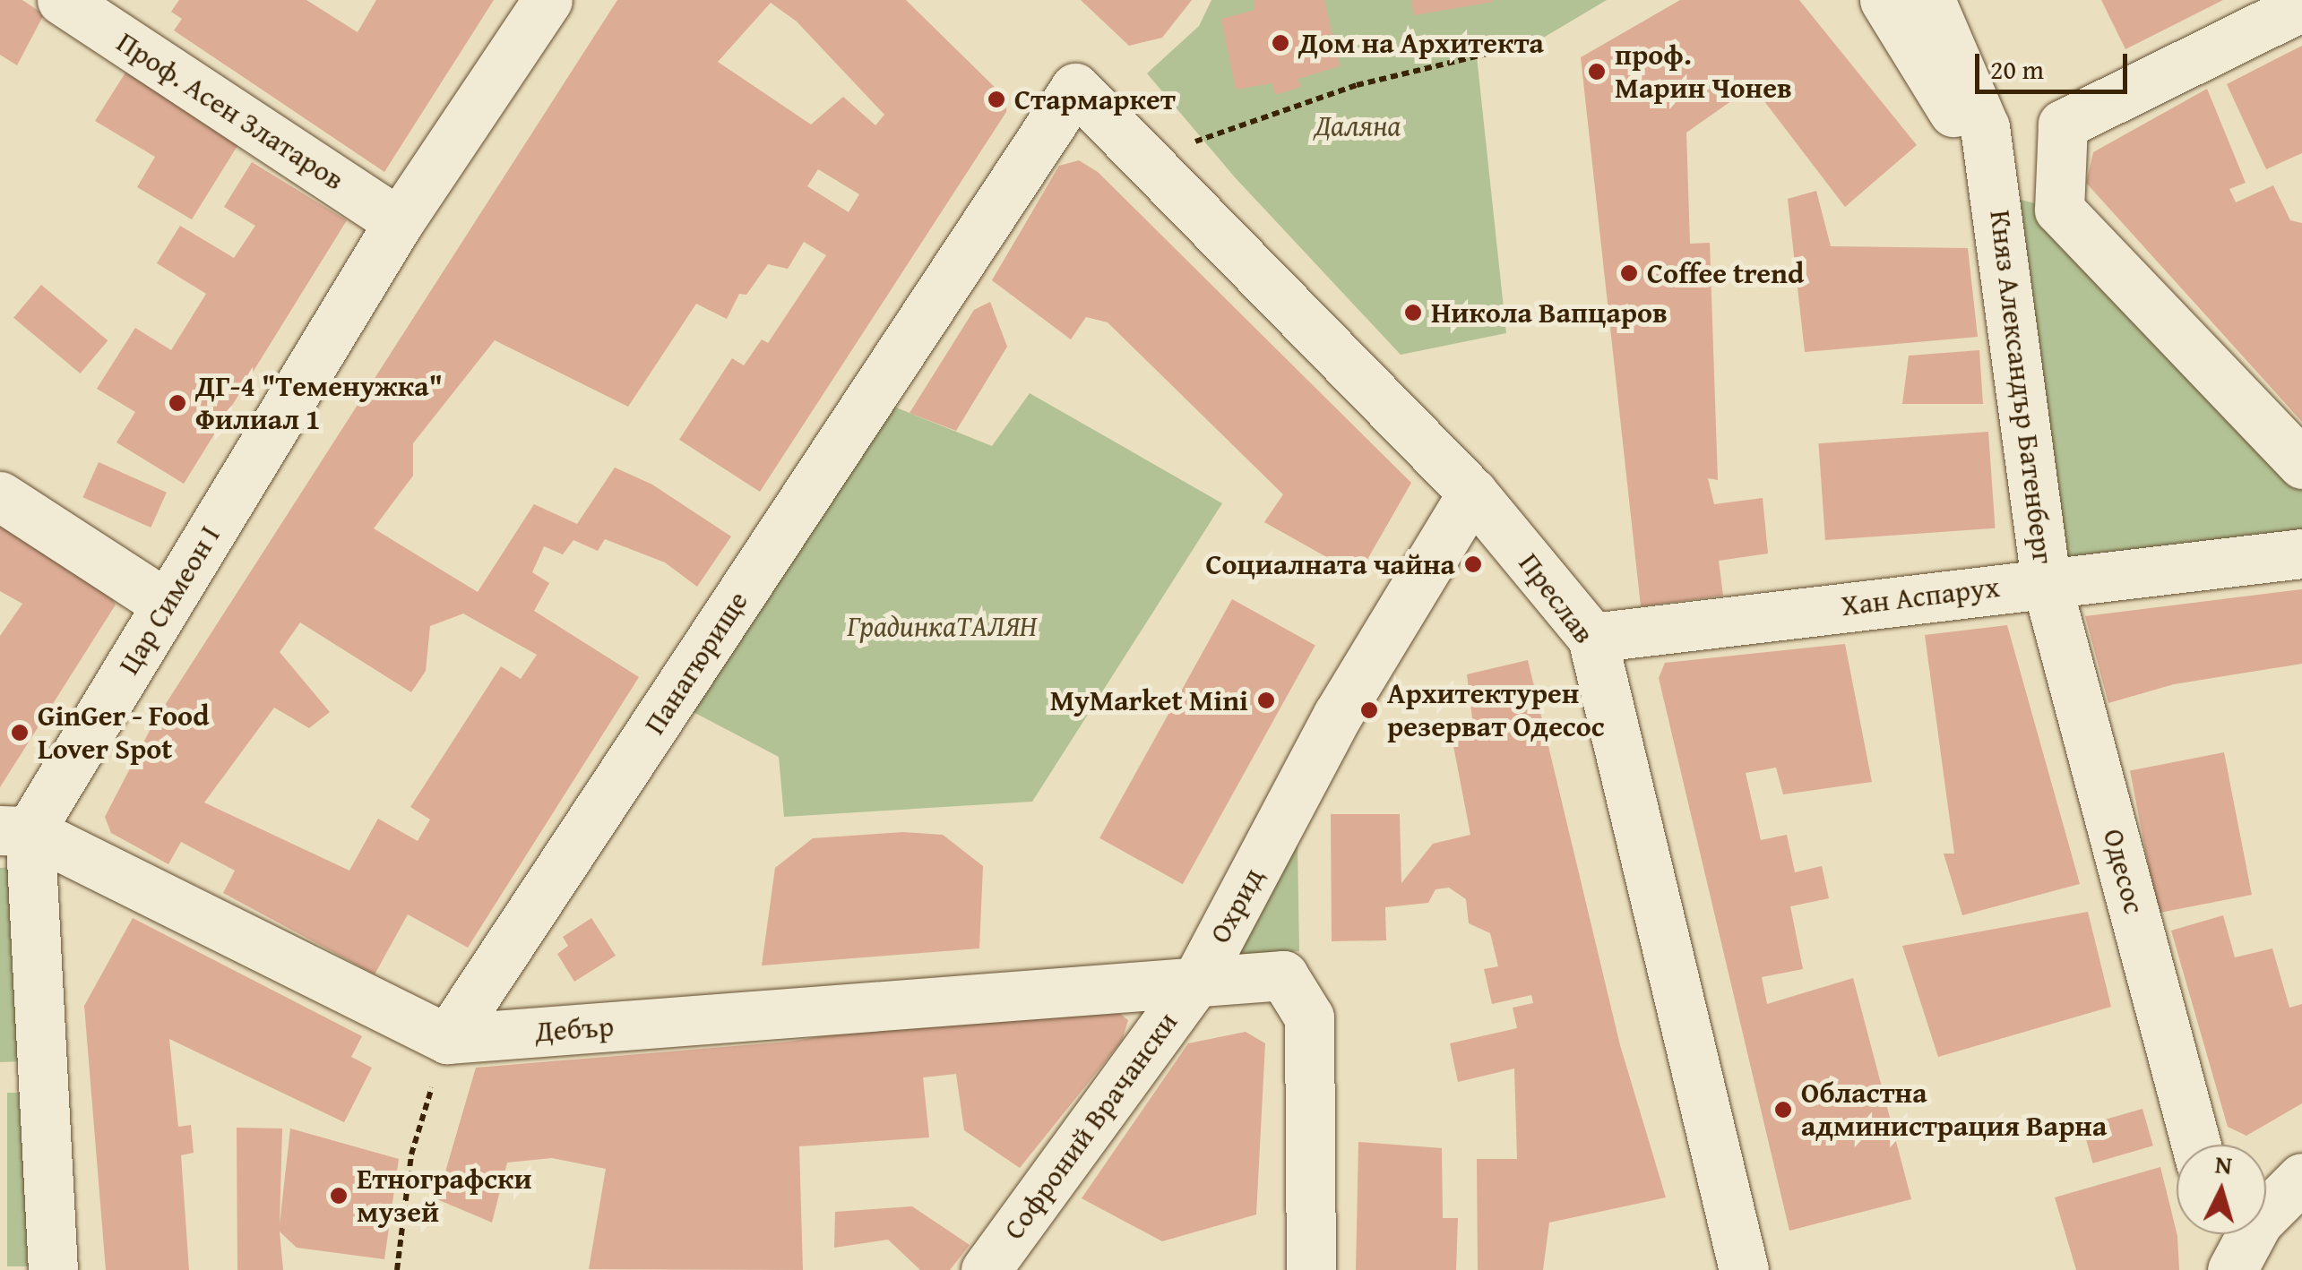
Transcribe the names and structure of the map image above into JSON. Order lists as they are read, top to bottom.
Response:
{
  "streets": {
    "street": [
      "Проф. Асен Златаров",
      "Княз Александър Батенберг",
      "Хан Аспарух",
      "Преслав",
      "Цар Симеон I",
      "Панагюрище",
      "Одесос",
      "Охрид",
      "Дебър",
      "Софроний Врачански"
    ]
  },
  "crossings": [
    ["Проф. Асен Златаров", "Цар Симеон I"],
    ["Княз Александър Батенберг", "Хан Аспарух"],
    ["Княз Александър Батенберг", "Одесос"],
    ["Хан Аспарух", "Преслав"],
    ["Хан Аспарух", "Одесос"],
    ["Преслав", "Панагюрище"],
    ["Преслав", "Охрид"],
    ["Панагюрище", "Дебър"],
    ["Охрид", "Дебър"],
    ["Охрид", "Софроний Врачански"],
    ["Дебър", "Софроний Врачански"]
  ],
  "parks": ["Даляна", "ГрадинкаТАЛЯН"],
  "places": [
    "Дом на Архитекта",
    "проф. Марин Чонев",
    "Стармаркет",
    "Coffee trend",
    "Никола Вапцаров",
    "ДГ-4 \"Теменужка\" Филиал 1",
    "Социалната чайна",
    "MyMarket Mini",
    "Архитектурен резерват Одесос",
    "GinGer - Food Lover Spot",
    "Областна администрация Варна",
    "Етнографски музей"
  ],
  "scale_bar": "20 m",
  "north": "top"
}
